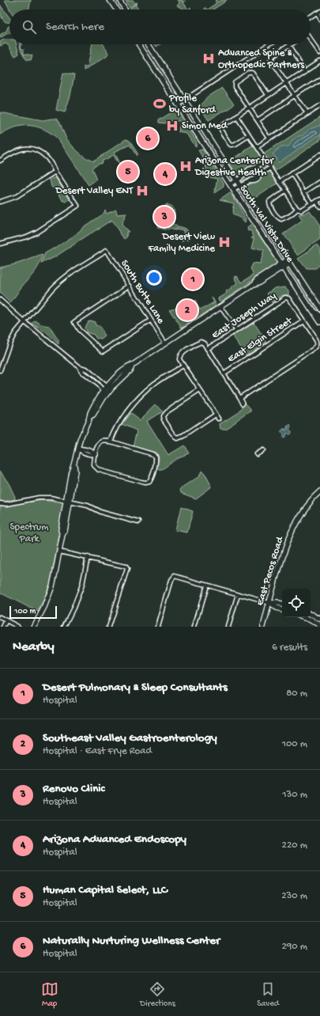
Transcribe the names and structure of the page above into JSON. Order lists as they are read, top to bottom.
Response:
{
  "streets": {
    "main road": ["South Val Vista Drive", "East Pecos Road"],
    "street": ["South Butte Lane", "East Joseph Way", "East Elgin Street"]
  },
  "crossings": [
    ["East Joseph Way", "East Elgin Street"]
  ],
  "parks": ["Spectrum Park"],
  "places": {
    "hospital": [
      "Advanced Spine & Orthopedic Partners",
      "Simon Med",
      "Arizona Center for Digestive Health",
      "Desert Valley ENT",
      "Desert View Family Medicine"
    ],
    "sports": ["Profile by Sanford"]
  },
  "scale_bar": "100 m",
  "page": {
    "search": "Search here",
    "pins": [
      "6",
      "5",
      "4",
      "3",
      "1",
      "2"
    ],
    "scale": "100 m",
    "heading": ["Nearby", "6 results"],
    "list": [
      {
        "mark": "1",
        "name": "Desert Pulmonary & Sleep Consultants",
        "note": "Hospital",
        "value": "80 m"
      },
      {
        "mark": "2",
        "name": "Southeast Valley Gastroenterology",
        "note": "Hospital · East Frye Road",
        "value": "100 m"
      },
      {
        "mark": "3",
        "name": "Renovo Clinic",
        "note": "Hospital",
        "value": "130 m"
      },
      {
        "mark": "4",
        "name": "Arizona Advanced Endoscopy",
        "note": "Hospital",
        "value": "220 m"
      },
      {
        "mark": "5",
        "name": "Human Capital Select, LLC",
        "note": "Hospital",
        "value": "230 m"
      },
      {
        "mark": "6",
        "name": "Naturally Nurturing Wellness Center",
        "note": "Hospital",
        "value": "290 m"
      }
    ],
    "nav": ["Map", "Directions", "Saved"]
  }
}
